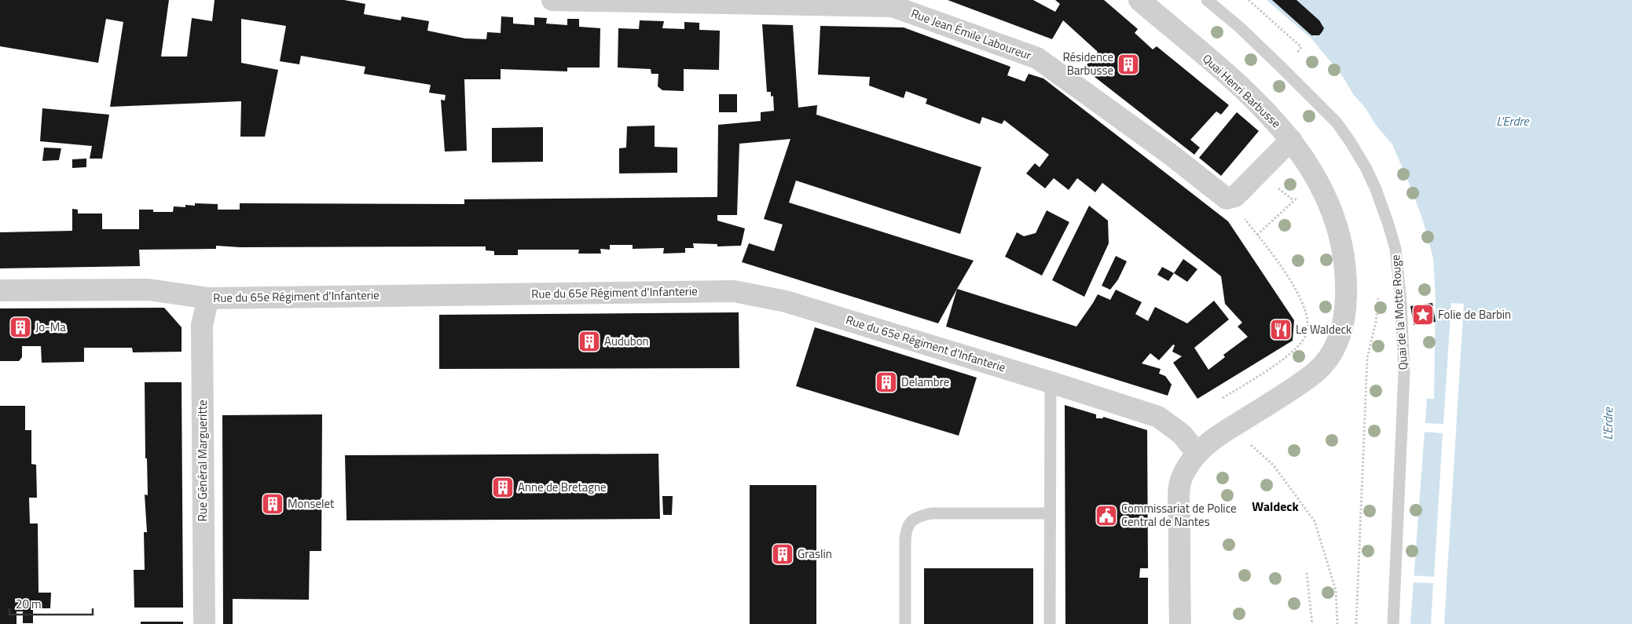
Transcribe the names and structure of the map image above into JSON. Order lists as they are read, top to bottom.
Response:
{
  "streets": {
    "street": [
      "Rue Jean Émile Laboureur",
      "Quai Henri Barbusse",
      "Rue du 65e Régiment d'Infanterie",
      "Rue Général Margueritte"
    ],
    "lane": ["Quai de la Motte Rouge"]
  },
  "crossings": [
    ["Quai Henri Barbusse", "Rue du 65e Régiment d'Infanterie"],
    ["Rue du 65e Régiment d'Infanterie", "Rue Général Margueritte"]
  ],
  "districts": ["Waldeck"],
  "water": ["L'Erdre"],
  "places": {
    "building": [
      "Résidence Barbusse",
      "Jo-Ma",
      "Audubon",
      "Delambre",
      "Anne de Bretagne",
      "Monselet",
      "Graslin"
    ],
    "place": ["Folie de Barbin"],
    "restaurant": ["Le Waldeck"],
    "public building": ["Commissariat de Police Central de Nantes"]
  },
  "scale_bar": "20 m"
}
